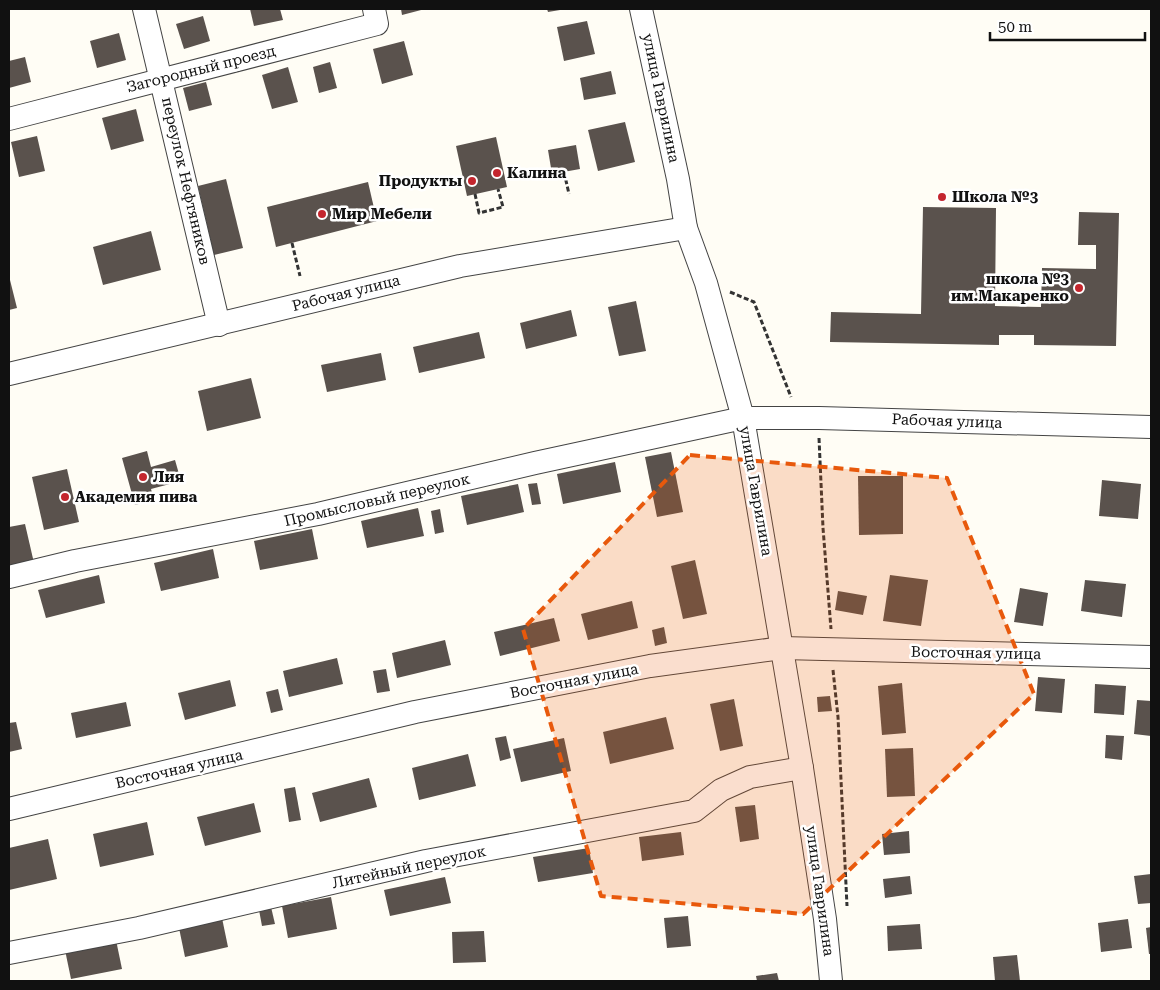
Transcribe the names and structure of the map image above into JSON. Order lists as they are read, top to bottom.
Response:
{
  "streets": {
    "street": [
      "Загородный проезд",
      "улица Гаврилина",
      "переулок Нефтяников",
      "Рабочая улица",
      "Промысловый переулок",
      "Восточная улица",
      "Литейный переулок"
    ]
  },
  "crossings": [
    ["Загородный проезд", "переулок Нефтяников"],
    ["улица Гаврилина", "Рабочая улица"],
    ["улица Гаврилина", "Промысловый переулок"],
    ["улица Гаврилина", "Восточная улица"],
    ["улица Гаврилина", "Литейный переулок"],
    ["переулок Нефтяников", "Рабочая улица"],
    ["Рабочая улица", "Промысловый переулок"]
  ],
  "places": [
    "Калина",
    "Продукты",
    "Школа №3",
    "Мир Мебели",
    "школа №3 им.Макаренко",
    "Лия",
    "Академия пива"
  ],
  "scale_bar": "50 m"
}
